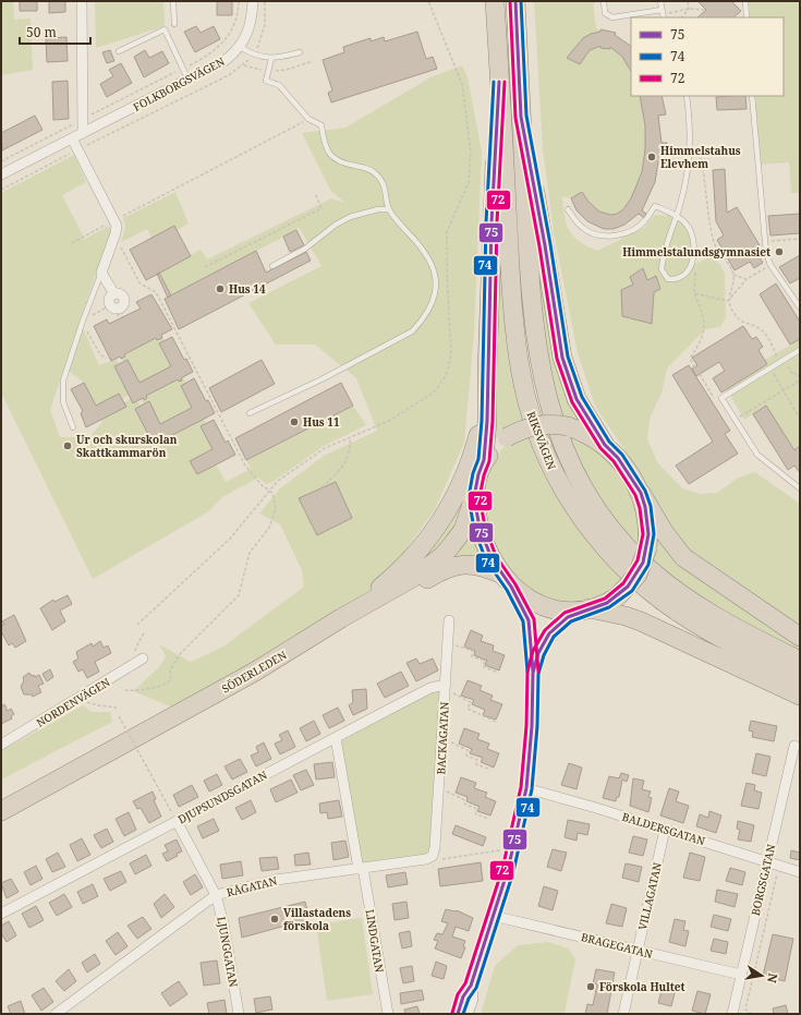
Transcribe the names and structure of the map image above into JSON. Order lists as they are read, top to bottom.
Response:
{
  "streets": {
    "highway": ["RIKSVÄGEN", "SÖDERLEDEN"],
    "street": [
      "FOLKBORGSVÄGEN",
      "NORDENVÄGEN",
      "BACKAGATAN",
      "DJUPSUNDSGATAN",
      "BALDERSGATAN",
      "BORGSGATAN",
      "RÅGATAN",
      "VILLAGATAN",
      "LINDGATAN",
      "BRAGEGATAN",
      "LJUNGGATAN"
    ]
  },
  "crossings": [
    ["BACKAGATAN", "DJUPSUNDSGATAN"],
    ["BACKAGATAN", "RÅGATAN"],
    ["DJUPSUNDSGATAN", "LINDGATAN"],
    ["DJUPSUNDSGATAN", "LJUNGGATAN"],
    ["BALDERSGATAN", "BORGSGATAN"],
    ["BALDERSGATAN", "VILLAGATAN"],
    ["BORGSGATAN", "BRAGEGATAN"],
    ["RÅGATAN", "LINDGATAN"],
    ["RÅGATAN", "LJUNGGATAN"],
    ["VILLAGATAN", "BRAGEGATAN"]
  ],
  "places": [
    "Himmelstahus Elevhem",
    "Himmelstalundsgymnasiet",
    "Hus 14",
    "Hus 11",
    "Ur och skurskolan Skattkammarön",
    "Villastadens förskola",
    "Förskola Hultet"
  ],
  "lines": ["transit line 75", "transit line 74", "transit line 72"],
  "legend": ["75", "74", "72"],
  "scale_bar": "50 m",
  "north": "right"
}
